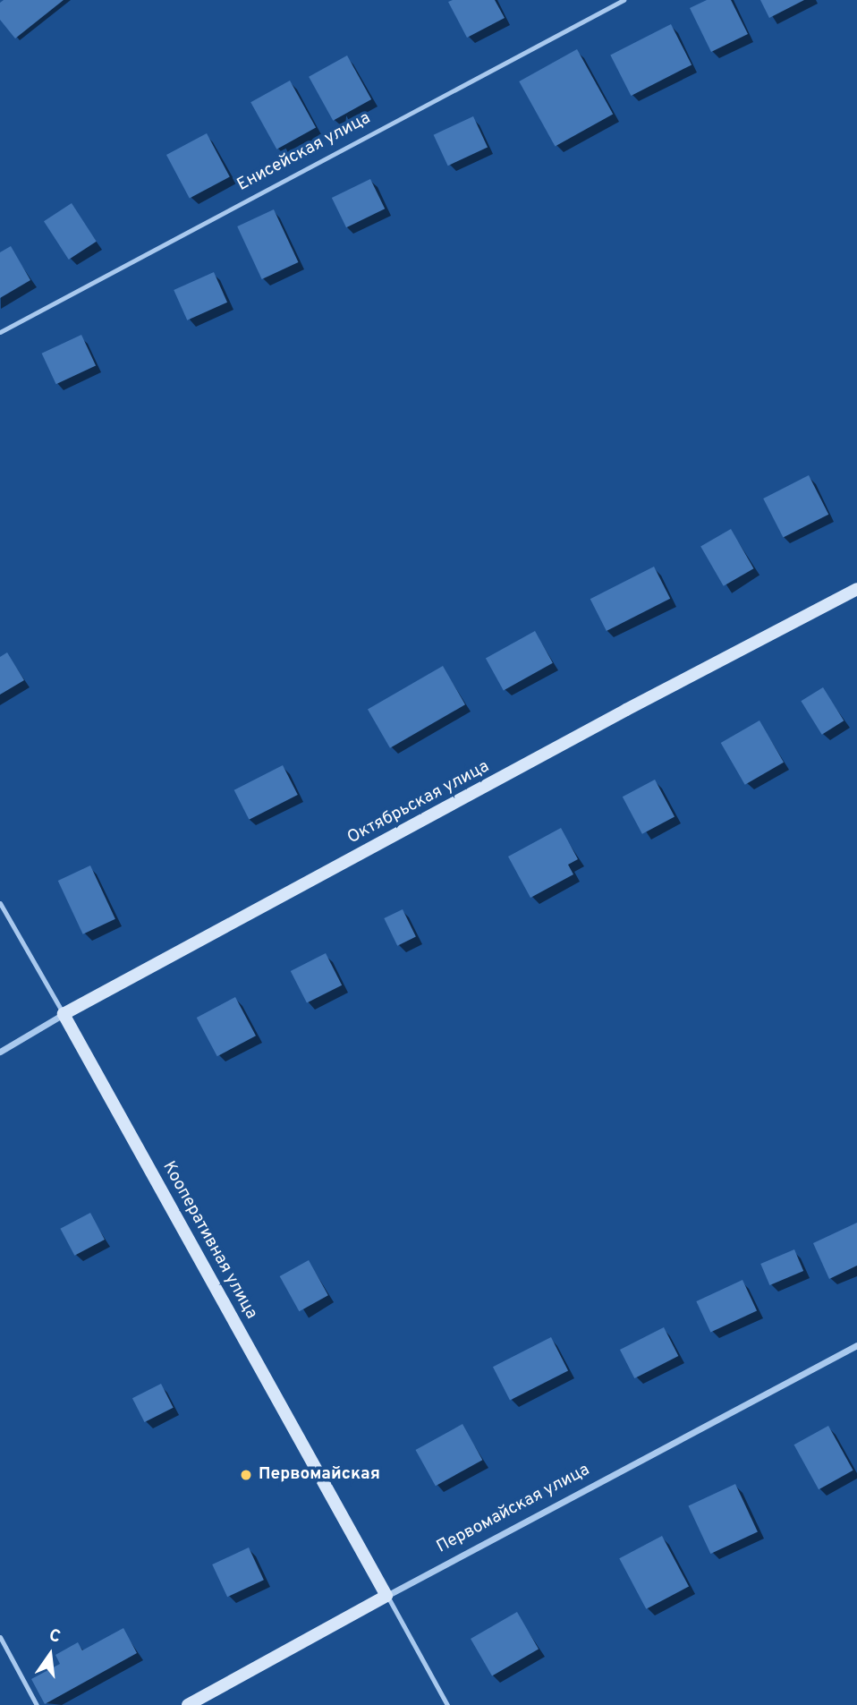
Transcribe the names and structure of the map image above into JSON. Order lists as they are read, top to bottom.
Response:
{
  "streets": {
    "main road": ["Октябрьская улица", "Кооперативная улица", "Первомайская улица"],
    "lane": ["Енисейская улица"]
  },
  "crossings": [
    ["Октябрьская улица", "Кооперативная улица"],
    ["Кооперативная улица", "Первомайская улица"]
  ],
  "places": ["Первомайская"],
  "north": "top"
}
